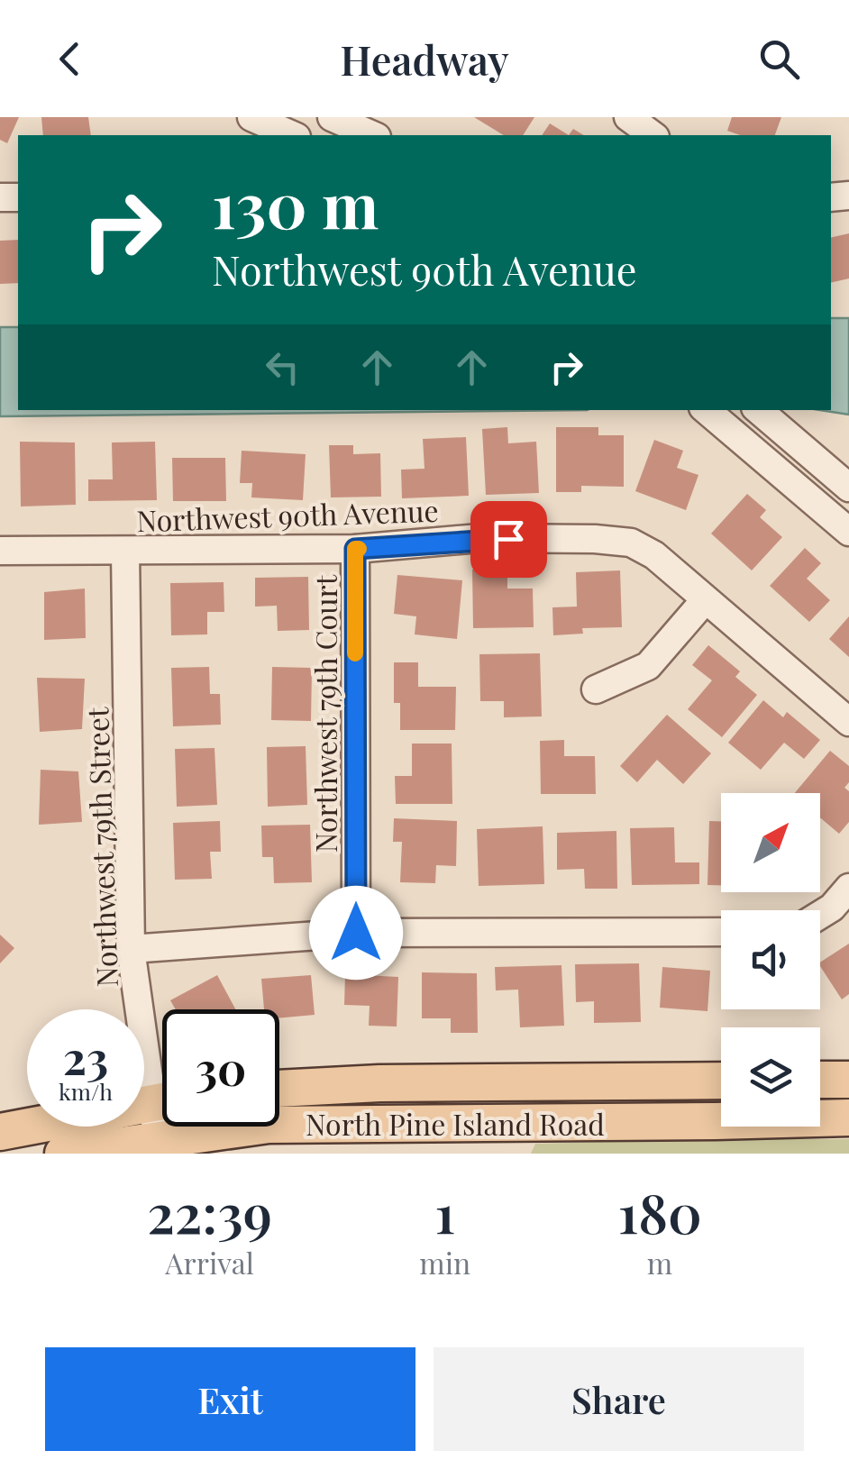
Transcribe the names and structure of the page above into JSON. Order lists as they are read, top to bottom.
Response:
{
  "streets": {
    "main road": ["North Pine Island Road"],
    "street": ["Northwest 90th Avenue", "Northwest 79th Court", "Northwest 79th Street"]
  },
  "crossings": [
    ["Northwest 90th Avenue", "Northwest 79th Court"],
    ["Northwest 90th Avenue", "Northwest 79th Street"]
  ],
  "north": "top right",
  "page": {
    "header": "Headway",
    "turn": ["130 m", "Northwest 90th Avenue"],
    "speed": "23 km/h",
    "limit": "30",
    "eta": [
      "22:39",
      "Arrival",
      "1",
      "min",
      "180",
      "m"
    ],
    "buttons": ["Exit", "Share"]
  }
}
